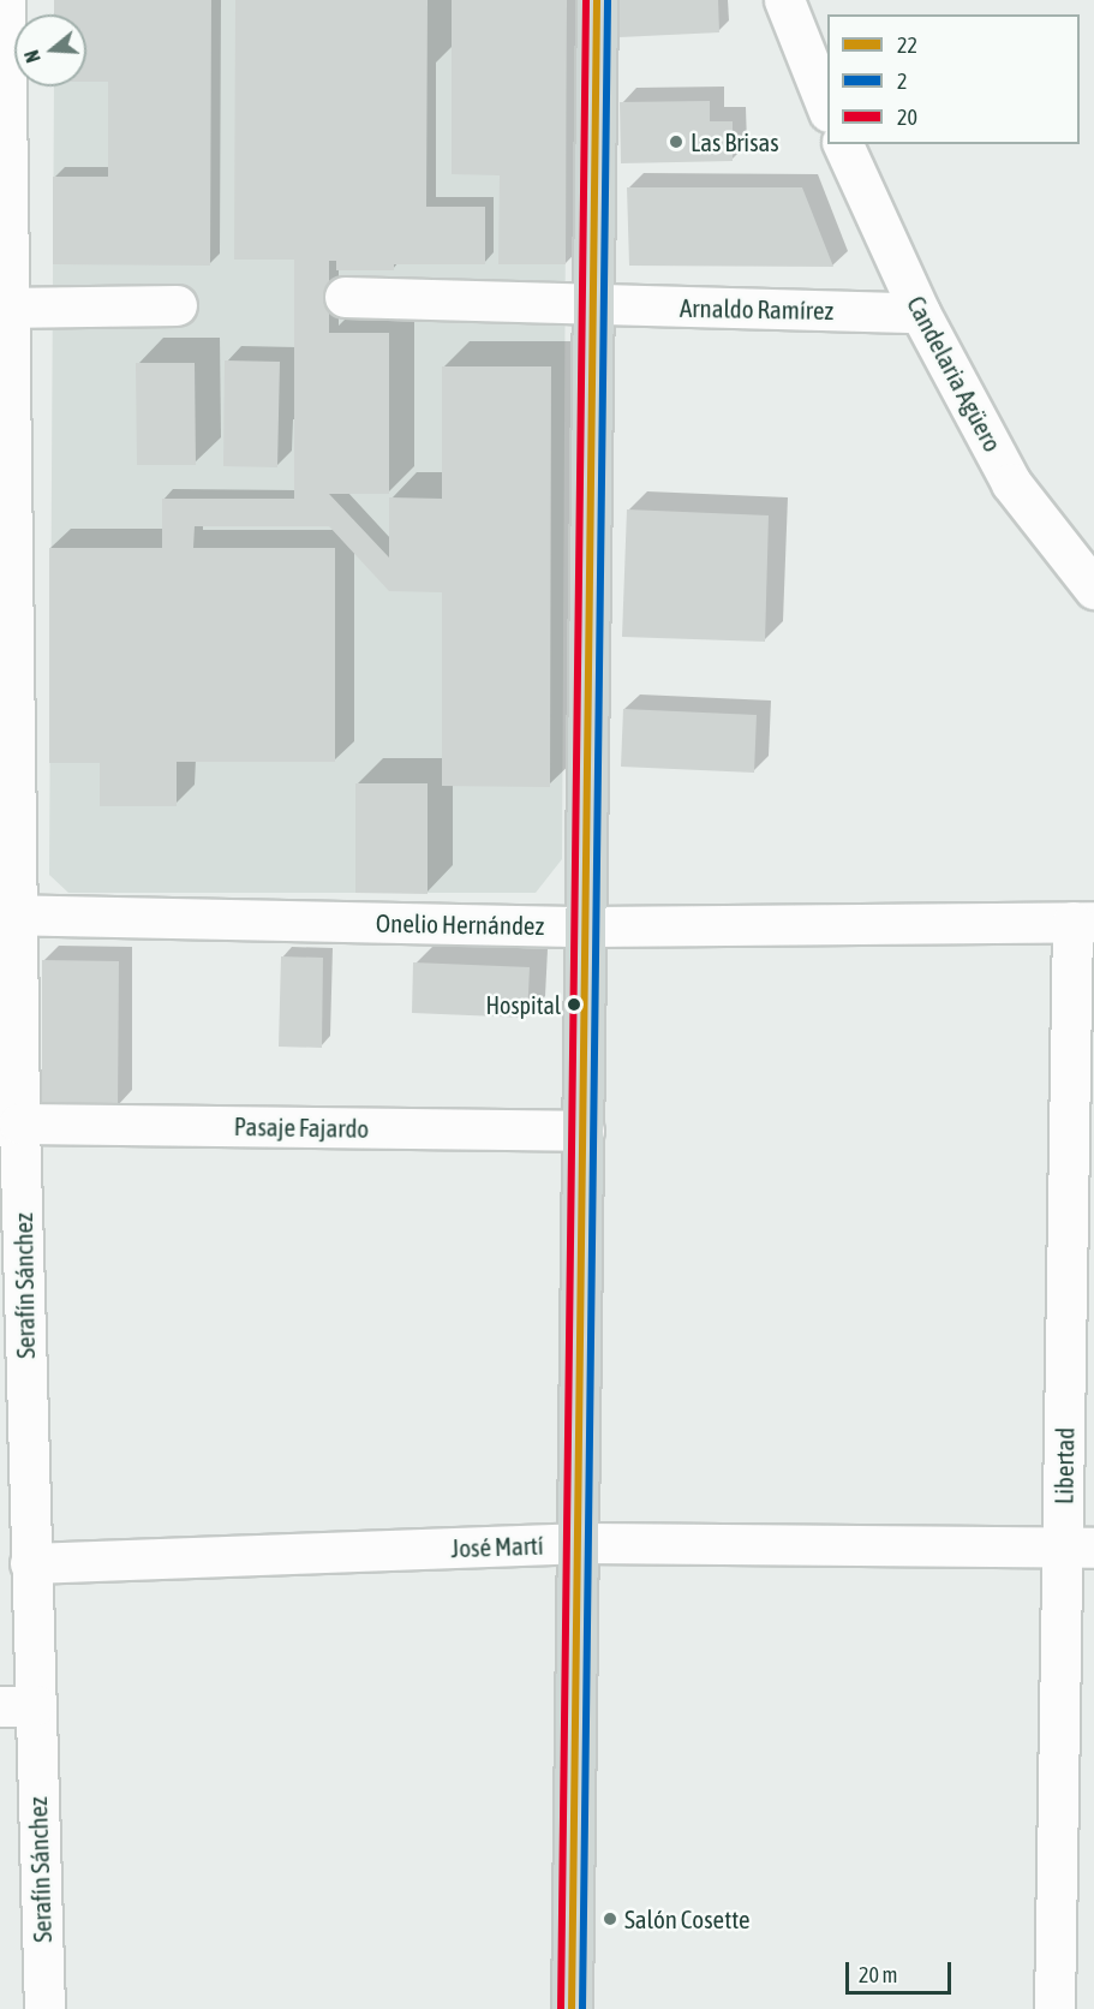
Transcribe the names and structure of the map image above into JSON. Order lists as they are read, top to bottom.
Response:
{
  "streets": {
    "street": [
      "Arnaldo Ramírez",
      "Candelaria Agüero",
      "Onelio Hernández",
      "Pasaje Fajardo",
      "Serafín Sánchez",
      "Libertad",
      "José Martí"
    ]
  },
  "crossings": [
    ["Arnaldo Ramírez", "Candelaria Agüero"],
    ["Onelio Hernández", "Serafín Sánchez"],
    ["Onelio Hernández", "Libertad"],
    ["Pasaje Fajardo", "Serafín Sánchez"],
    ["Serafín Sánchez", "José Martí"],
    ["Libertad", "José Martí"]
  ],
  "places": ["Las Brisas", "Hospital", "Salón Cosette"],
  "lines": ["transit line 22", "transit line 2", "transit line 20"],
  "legend": ["22", "2", "20"],
  "scale_bar": "20 m",
  "north": "left"
}
